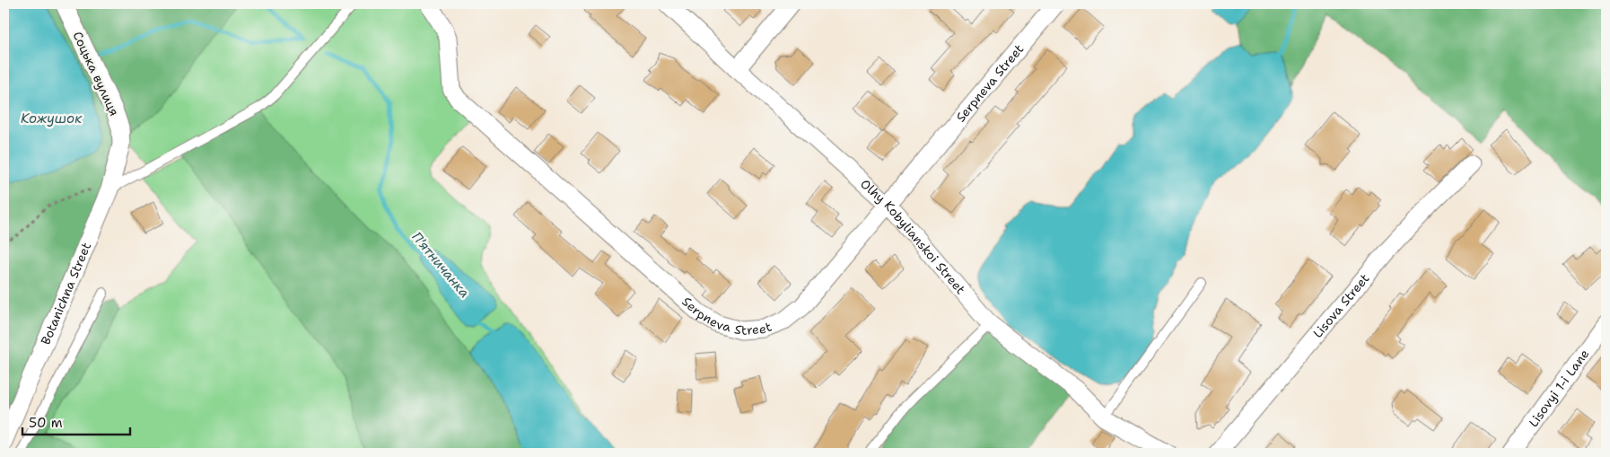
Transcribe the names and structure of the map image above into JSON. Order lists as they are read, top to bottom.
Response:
{
  "streets": {
    "street": [
      "Соцька вулиця",
      "Serpneva Street",
      "Olhy Kobylianskoi Street",
      "Botanichna Street",
      "Lisova Street",
      "Lisovyi 1-i Lane"
    ]
  },
  "crossings": [
    ["Соцька вулиця", "Botanichna Street"],
    ["Serpneva Street", "Olhy Kobylianskoi Street"]
  ],
  "water": ["Кожушок", "П'ятничанка"],
  "scale_bar": "50 m"
}
